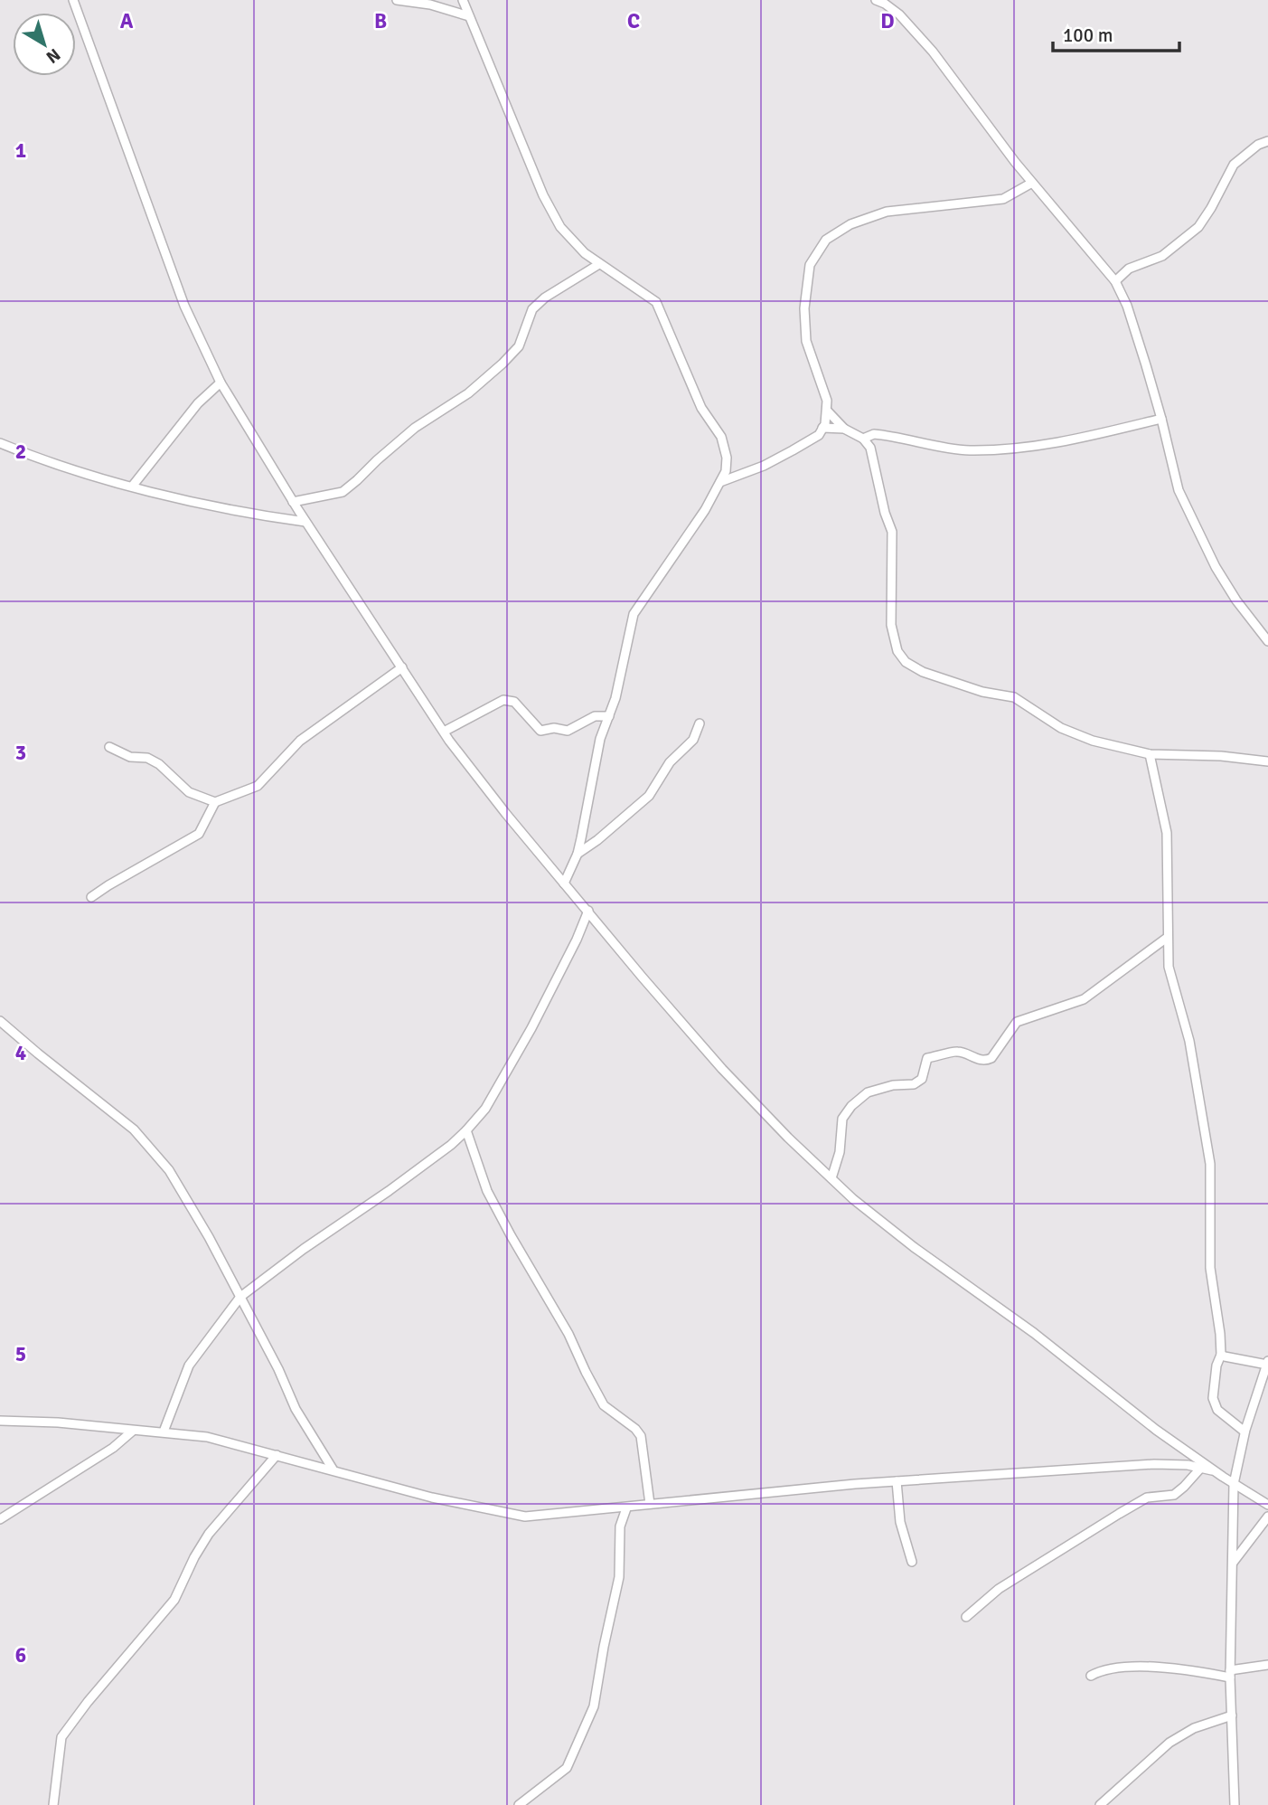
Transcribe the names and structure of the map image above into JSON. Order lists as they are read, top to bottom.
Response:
{
  "scale_bar": "100 m",
  "north": "bottom right",
  "grid": {
    "columns": [
      "A",
      "B",
      "C",
      "D"
    ],
    "rows": [
      "1",
      "2",
      "3",
      "4",
      "5",
      "6"
    ]
  }
}
